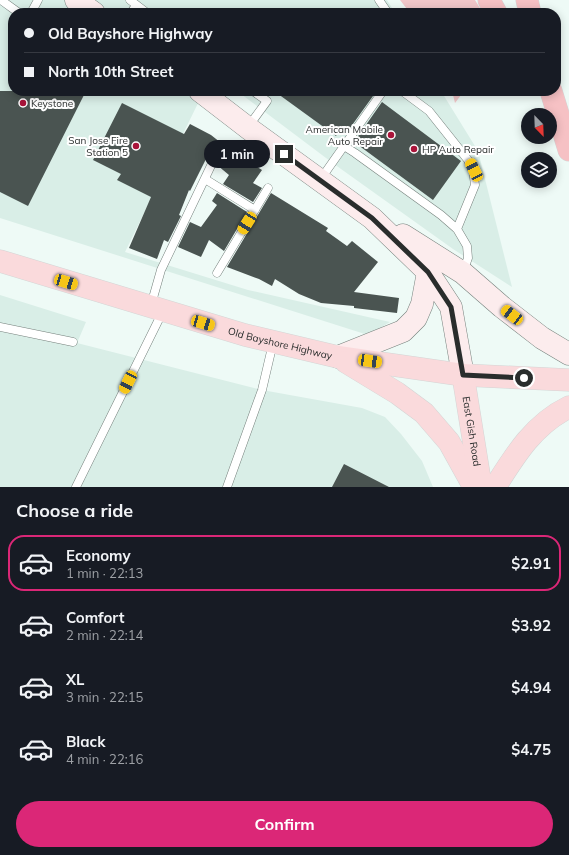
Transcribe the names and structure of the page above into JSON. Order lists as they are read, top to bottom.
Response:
{
  "streets": {
    "main road": ["Old Bayshore Highway", "East Gish Road"]
  },
  "crossings": [
    ["Old Bayshore Highway", "East Gish Road"]
  ],
  "places": [
    "Keystone",
    "American Mobile Auto Repair",
    "San Jose Fire Station 5",
    "HP Auto Repair"
  ],
  "north": "bottom right",
  "page": {
    "banner": ["Old Bayshore Highway", "North 10th Street"],
    "bubble": "1 min",
    "heading": "Choose a ride",
    "list": [
      {
        "name": "Economy",
        "note": "1 min · 22:13",
        "value": "$2.91"
      },
      {
        "name": "Comfort",
        "note": "2 min · 22:14",
        "value": "$3.92"
      },
      {
        "name": "XL",
        "note": "3 min · 22:15",
        "value": "$4.94"
      },
      {
        "name": "Black",
        "note": "4 min · 22:16",
        "value": "$4.75"
      }
    ],
    "buttons": "Confirm"
  }
}
